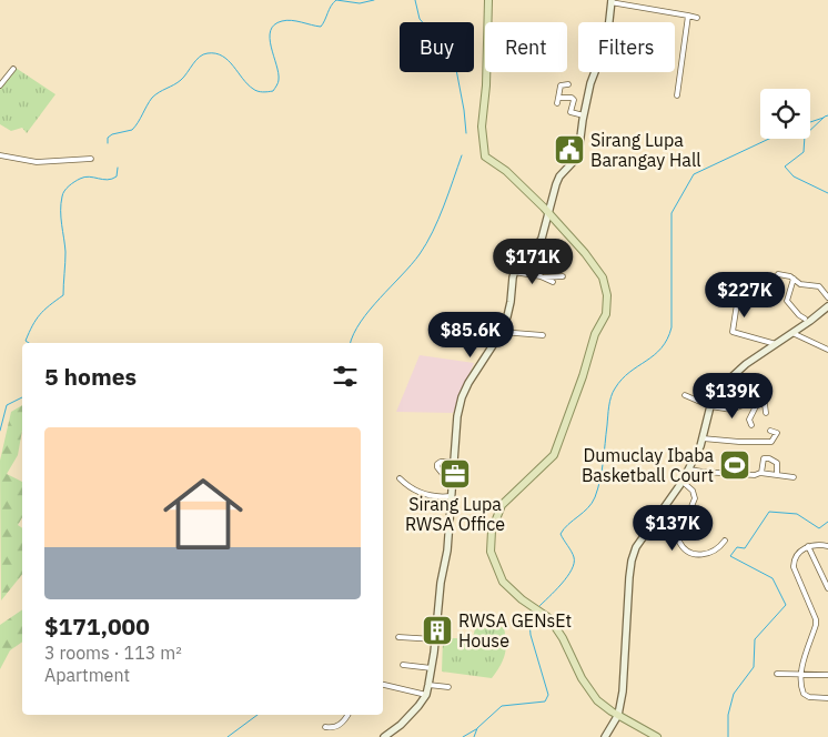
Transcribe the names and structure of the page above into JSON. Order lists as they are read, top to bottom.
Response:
{
  "places": {
    "public building": ["Sirang Lupa Barangay Hall"],
    "sports": ["Dumuclay Ibaba Basketball Court"],
    "office": ["Sirang Lupa RWSA Office"],
    "building": ["RWSA GENsEt House"]
  },
  "page": {
    "chip": ["Buy", "Rent", "Filters"],
    "price": [
      "$171K",
      "$227K",
      "$85.6K",
      "$139K",
      "$137K"
    ],
    "heading": "5 homes",
    "list": [
      {
        "name": "$171,000",
        "note": "3 rooms · 113 m² · Apartment"
      }
    ]
  }
}
